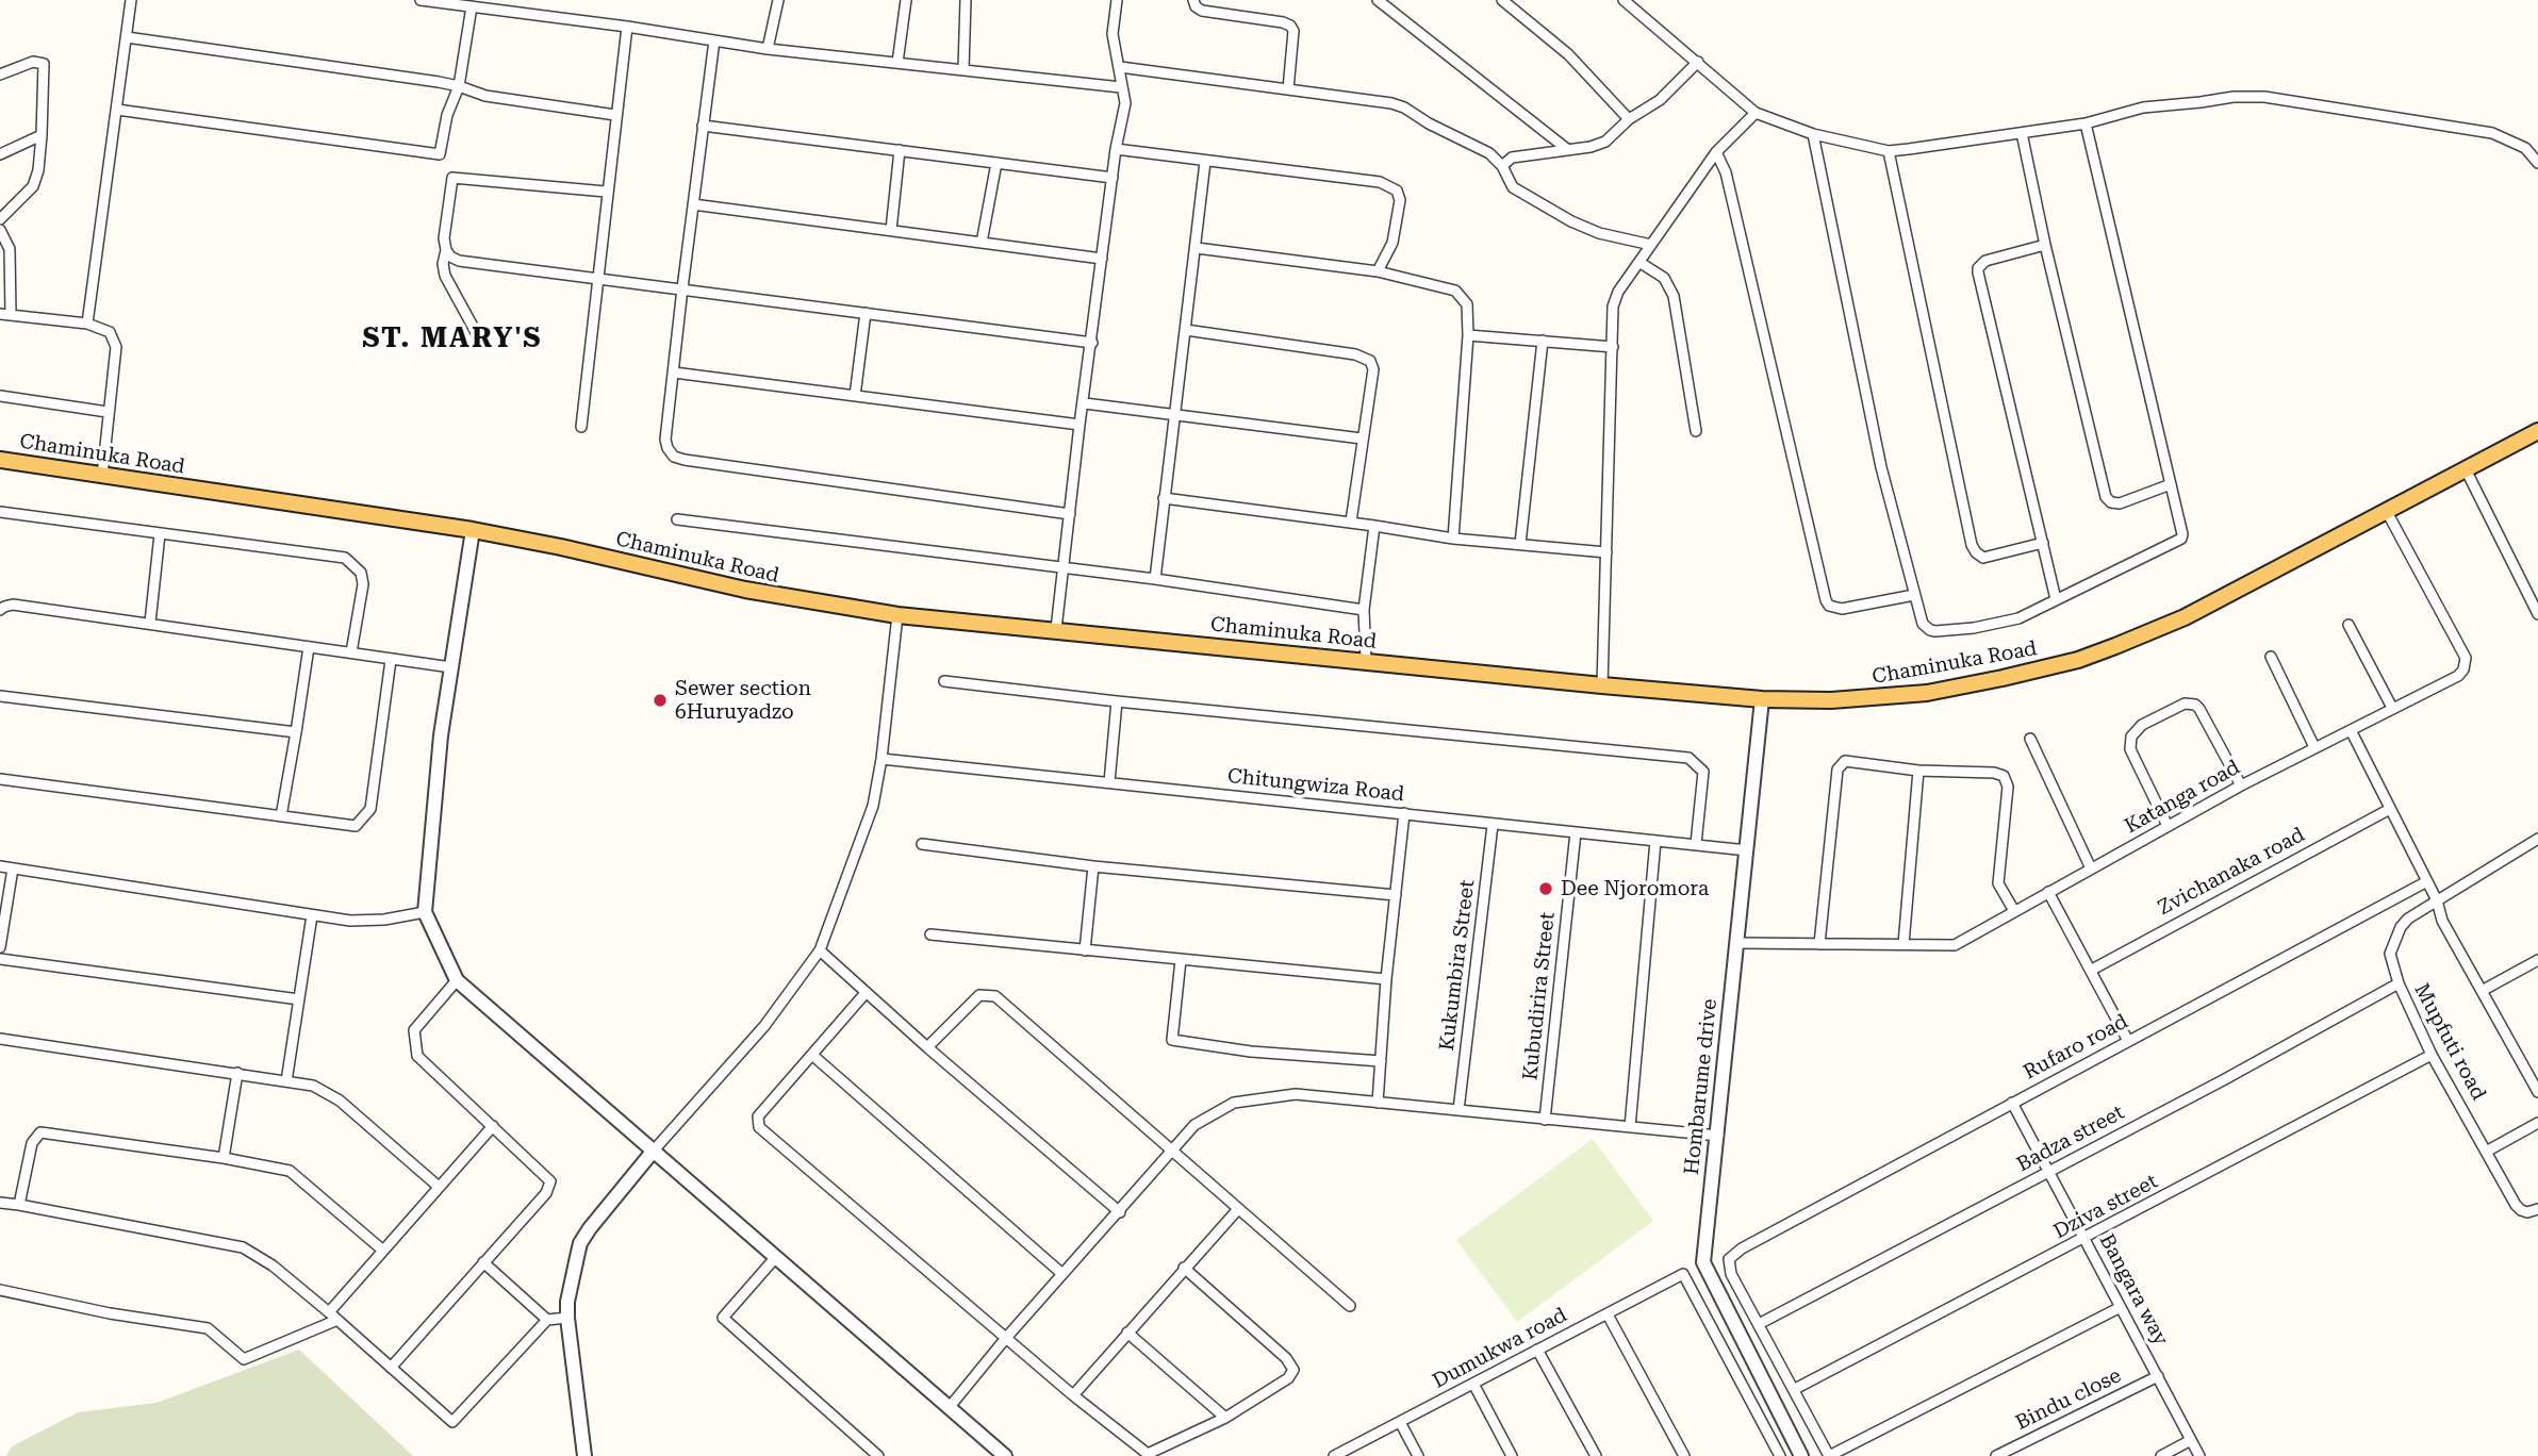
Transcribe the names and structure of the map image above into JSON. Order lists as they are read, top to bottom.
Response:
{
  "streets": {
    "main road": ["Chaminuka Road"],
    "street": [
      "Chitungwiza Road",
      "Katanga road",
      "Zvichanaka road",
      "Kukumbira Street",
      "Kubudirira Street",
      "Mupfuti road",
      "Rufaro road",
      "Hombarume drive",
      "Badza street",
      "Dziva street",
      "Bangara way",
      "Dumukwa road",
      "Bindu close"
    ]
  },
  "crossings": [
    ["Chaminuka Road", "Katanga road"],
    ["Chaminuka Road", "Hombarume drive"],
    ["Chitungwiza Road", "Kukumbira Street"],
    ["Chitungwiza Road", "Kubudirira Street"],
    ["Chitungwiza Road", "Hombarume drive"],
    ["Katanga road", "Hombarume drive"],
    ["Mupfuti road", "Badza street"],
    ["Mupfuti road", "Dziva street"],
    ["Rufaro road", "Badza street"],
    ["Rufaro road", "Bangara way"],
    ["Badza street", "Bangara way"],
    ["Dziva street", "Bangara way"],
    ["Bangara way", "Bindu close"]
  ],
  "districts": ["ST. MARY'S"],
  "places": ["Sewer section 6Huruyadzo", "Dee Njoromora"]
}
